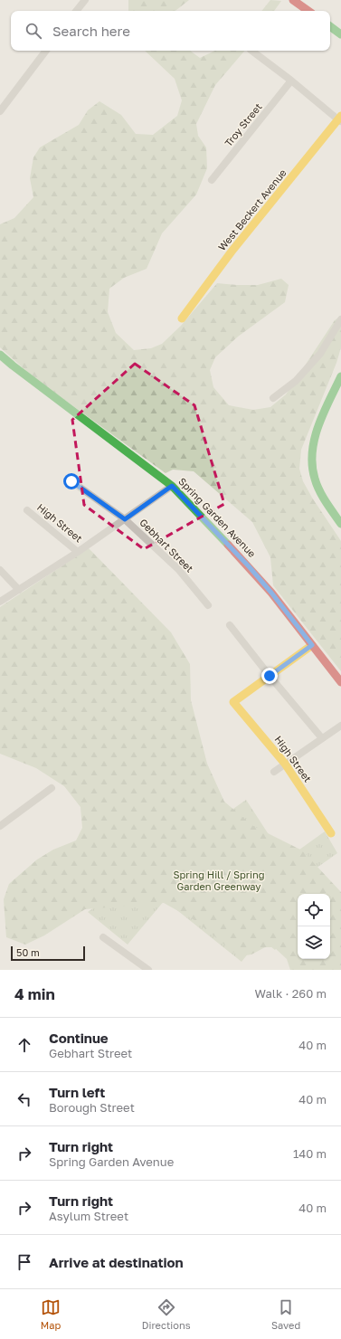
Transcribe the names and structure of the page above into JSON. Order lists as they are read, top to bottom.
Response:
{
  "streets": {
    "street": [
      "Troy Street",
      "West Beckert Avenue",
      "Spring Garden Avenue",
      "High Street",
      "Gebhart Street"
    ]
  },
  "parks": ["Spring Hill / Spring Garden Greenway"],
  "scale_bar": "50 m",
  "page": {
    "search": "Search here",
    "scale": "50 m",
    "heading": ["4 min", "Walk · 260 m"],
    "list": [
      ["Continue", "Gebhart Street", "40 m"],
      ["Turn left", "Borough Street", "40 m"],
      ["Turn right", "Spring Garden Avenue", "140 m"],
      ["Turn right", "Asylum Street", "40 m"],
      "Arrive at destination"
    ],
    "nav": ["Map", "Directions", "Saved"]
  }
}
